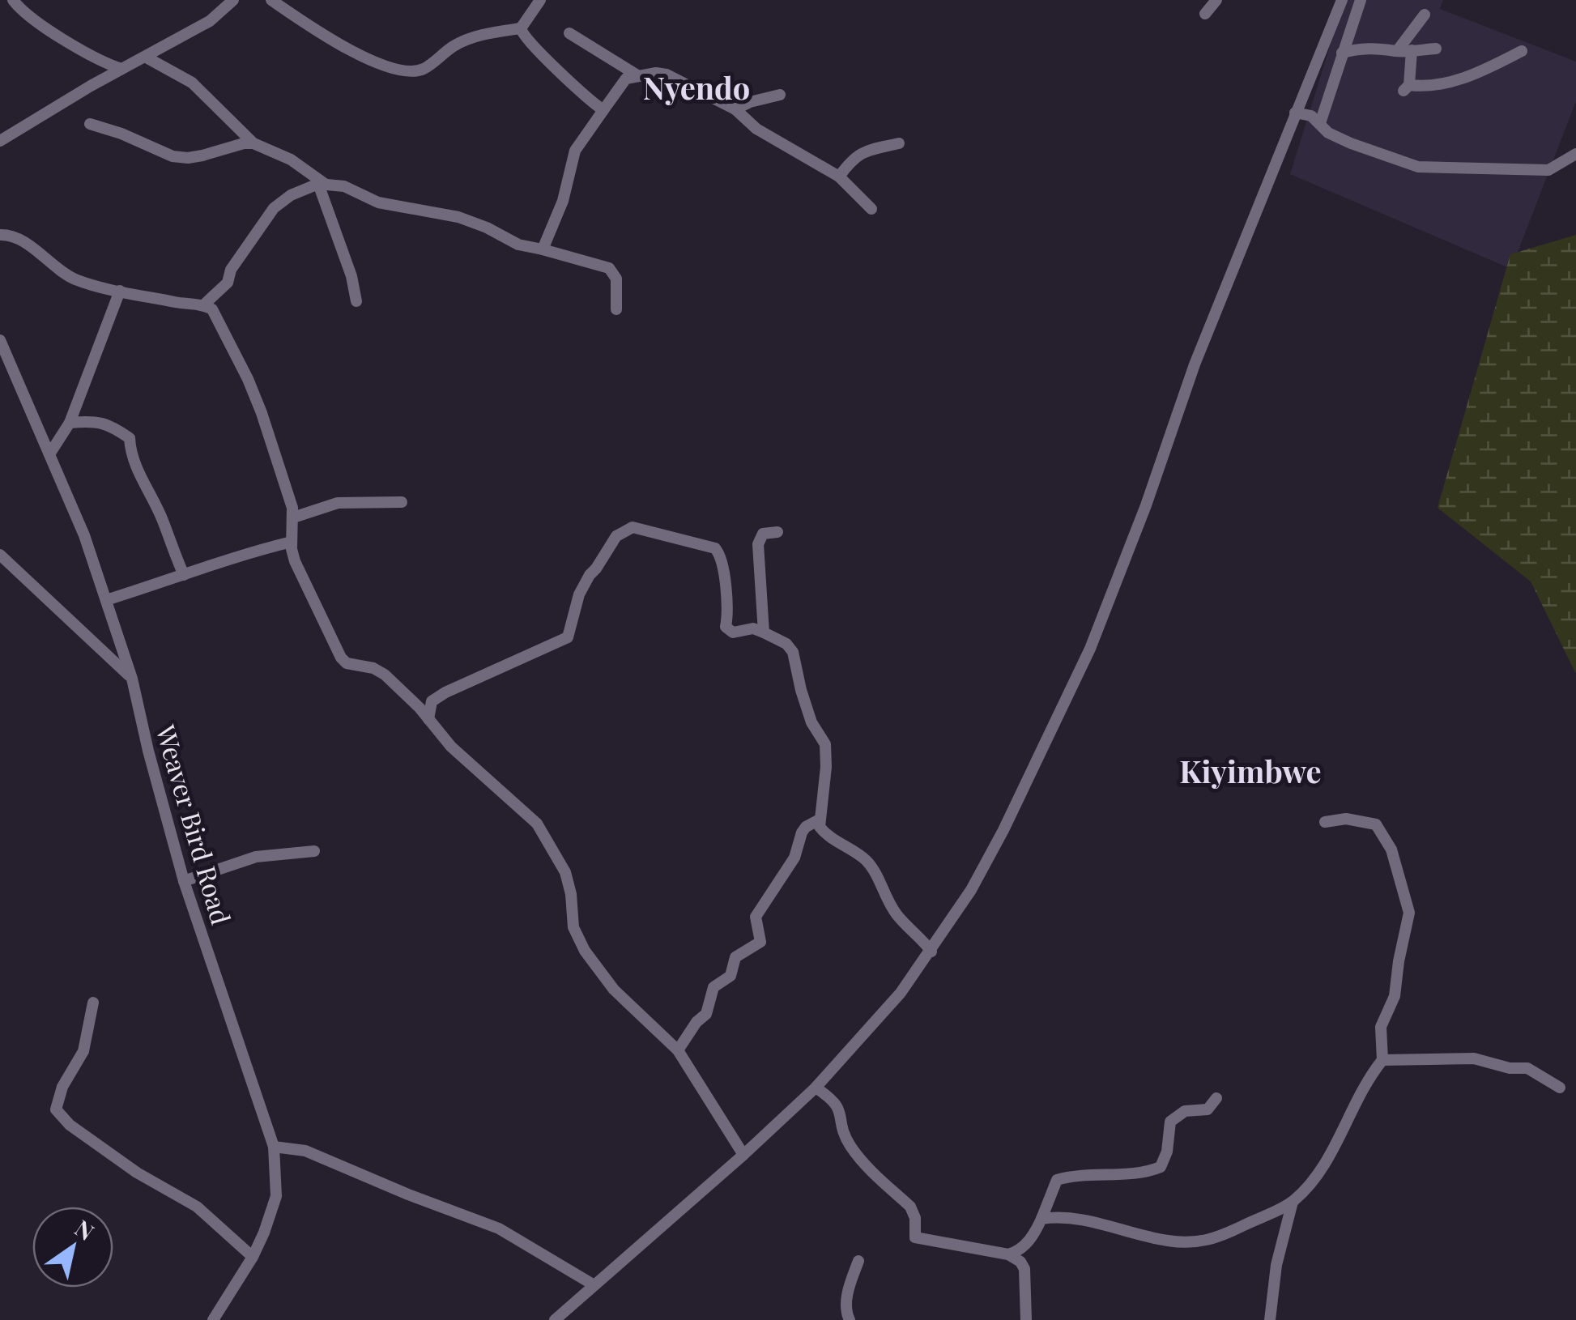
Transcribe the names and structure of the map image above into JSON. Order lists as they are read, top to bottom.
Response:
{
  "streets": {
    "street": ["Weaver Bird Road"]
  },
  "districts": ["Nyendo", "Kiyimbwe"],
  "north": "top right"
}
